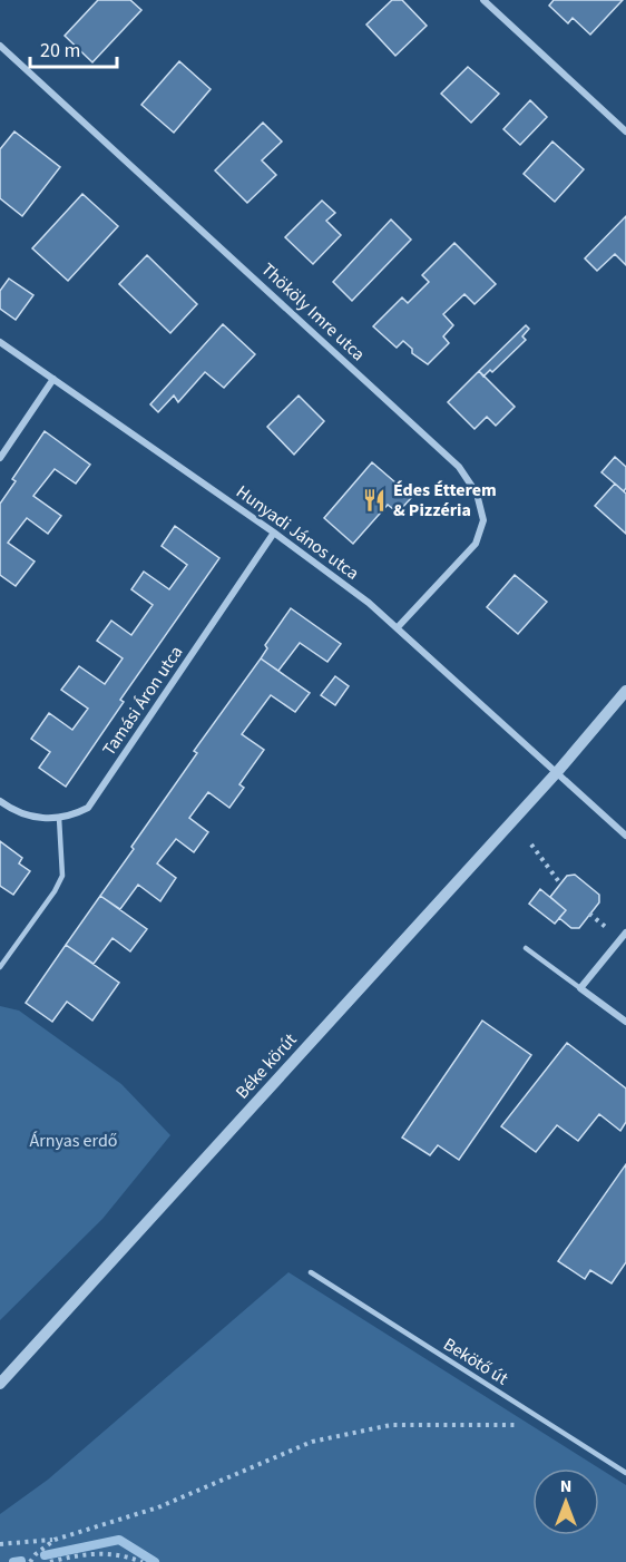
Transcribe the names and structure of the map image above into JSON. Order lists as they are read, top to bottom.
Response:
{
  "streets": {
    "street": [
      "Thököly Imre utca",
      "Hunyadi János utca",
      "Tamási Áron utca",
      "Béke körút"
    ],
    "lane": ["Bekötő út"]
  },
  "crossings": [
    ["Thököly Imre utca", "Hunyadi János utca"],
    ["Hunyadi János utca", "Tamási Áron utca"],
    ["Hunyadi János utca", "Béke körút"]
  ],
  "parks": ["Árnyas erdő"],
  "places": {
    "restaurant": ["Édes Étterem & Pizzéria"]
  },
  "scale_bar": "20 m",
  "north": "top"
}
